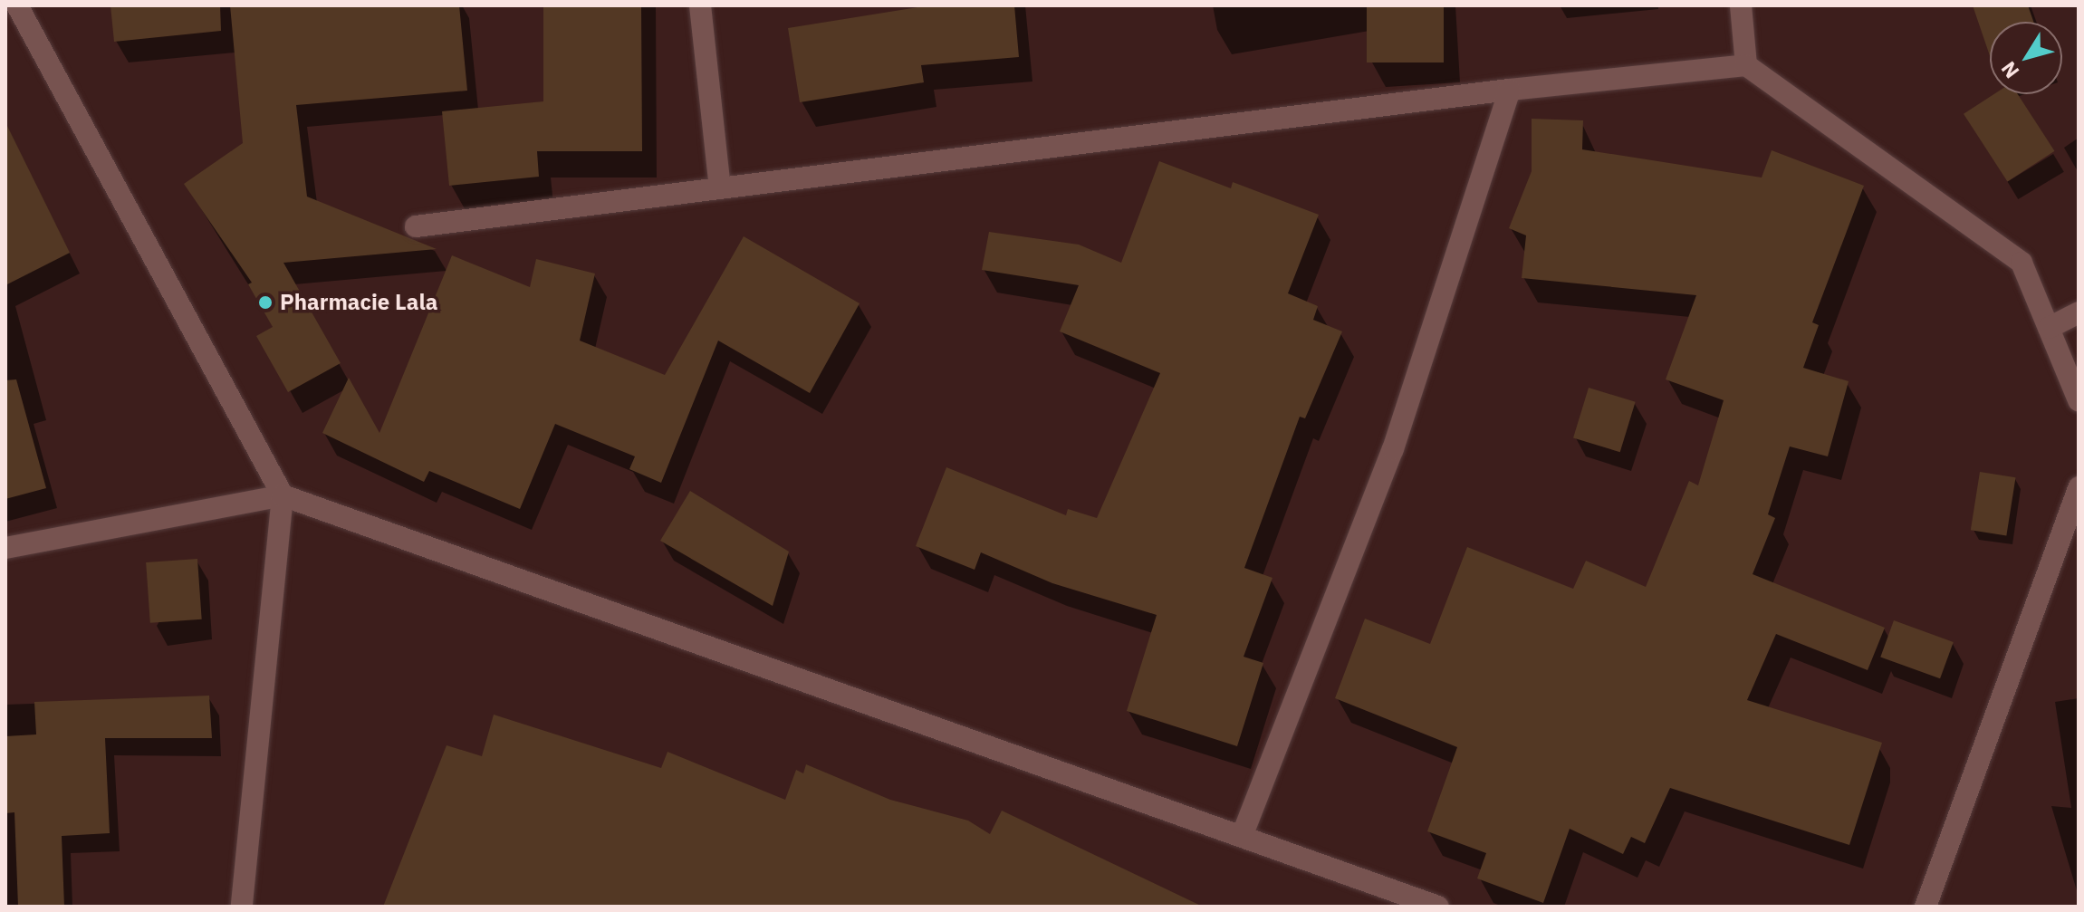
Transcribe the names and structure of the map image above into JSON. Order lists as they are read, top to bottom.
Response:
{
  "places": ["Pharmacie Lala"],
  "north": "bottom left"
}
